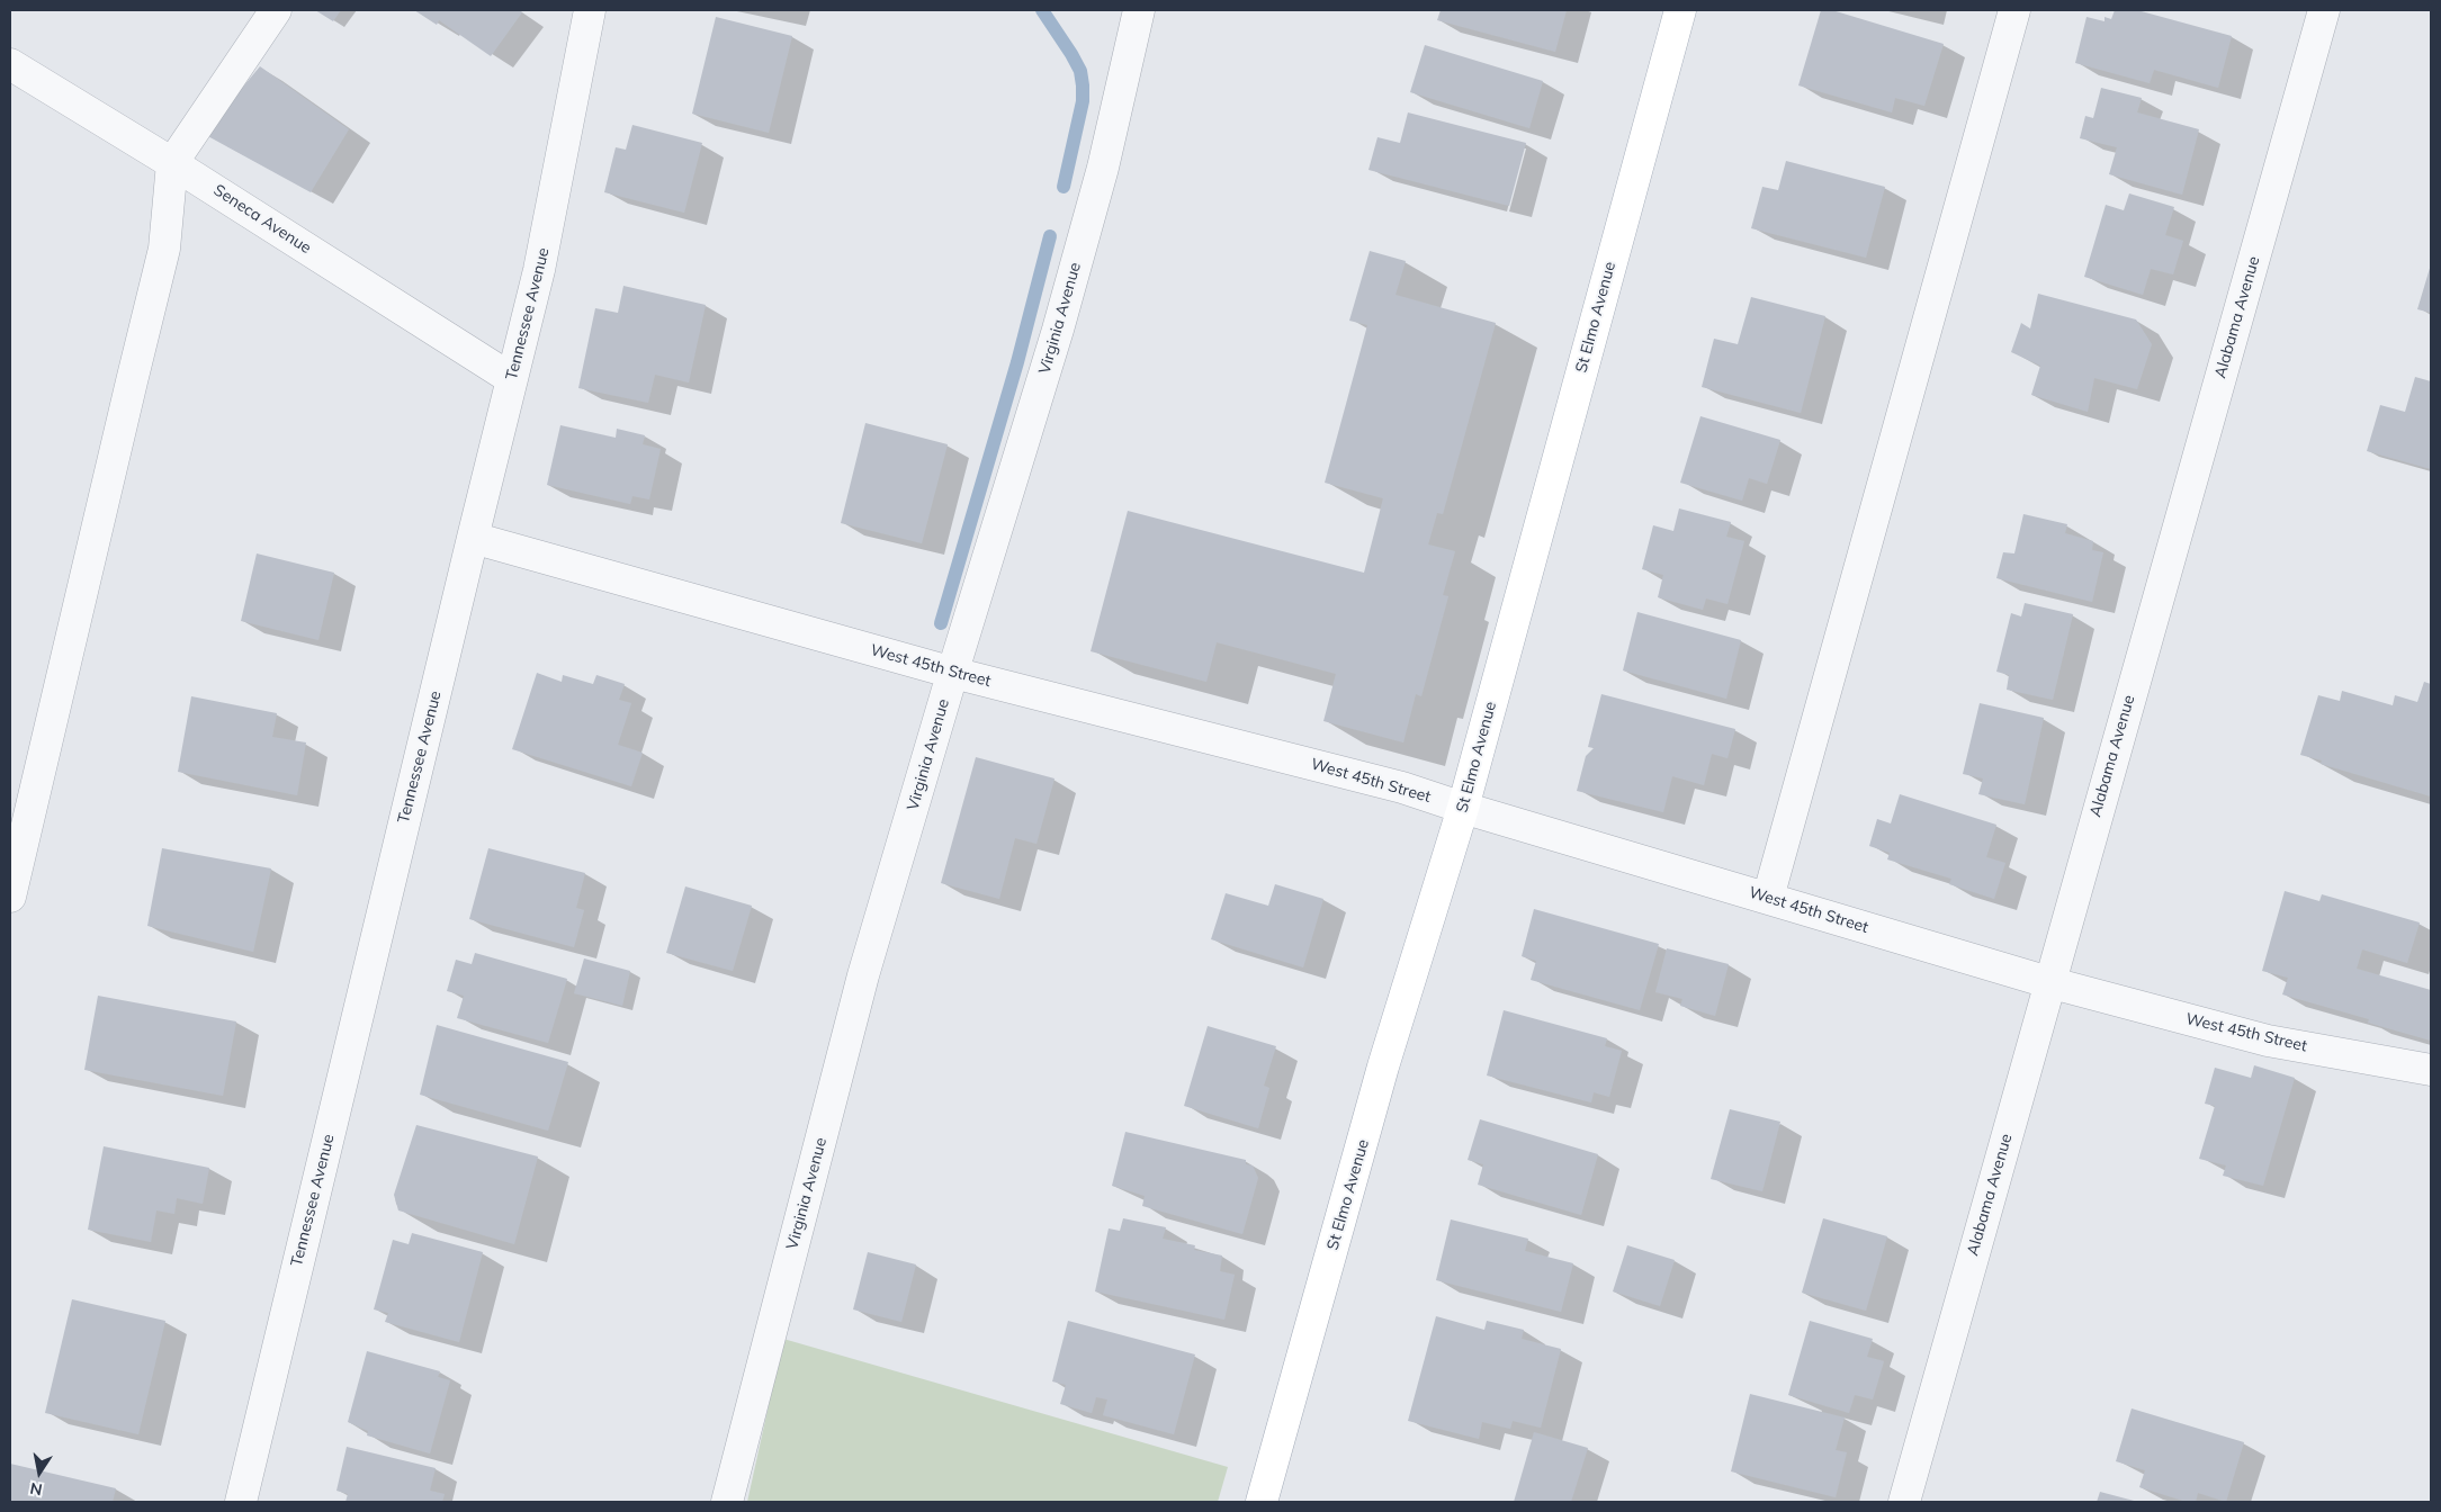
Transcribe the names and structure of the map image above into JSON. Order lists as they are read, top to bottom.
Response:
{
  "streets": {
    "main road": ["St Elmo Avenue"],
    "street": [
      "Seneca Avenue",
      "Tennessee Avenue",
      "Alabama Avenue",
      "Virginia Avenue",
      "West 45th Street"
    ]
  },
  "crossings": [
    ["Seneca Avenue", "Tennessee Avenue"],
    ["Tennessee Avenue", "West 45th Street"],
    ["St Elmo Avenue", "West 45th Street"],
    ["Alabama Avenue", "West 45th Street"],
    ["Virginia Avenue", "West 45th Street"]
  ],
  "north": "bottom"
}
